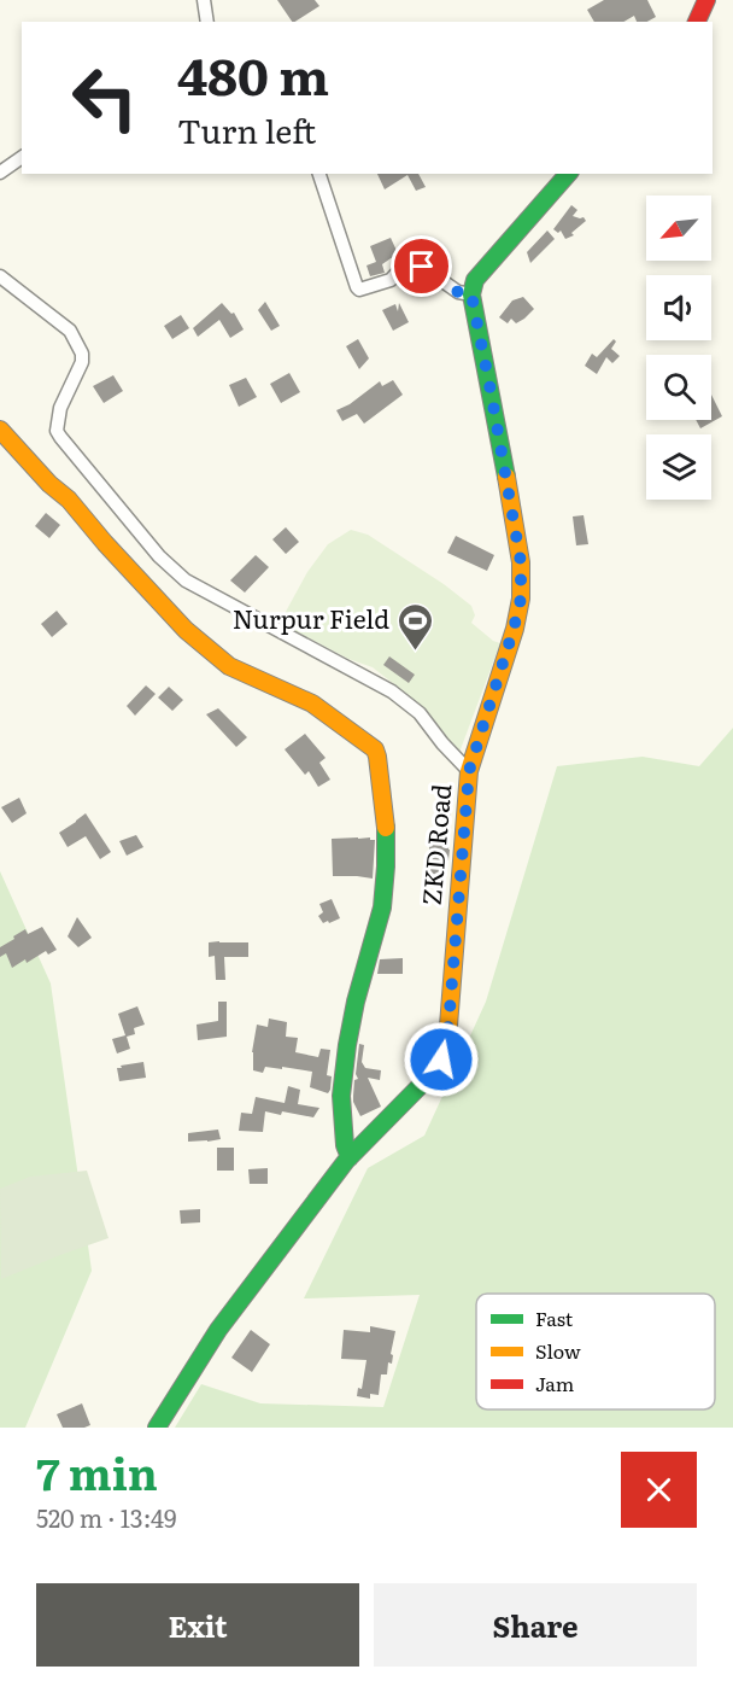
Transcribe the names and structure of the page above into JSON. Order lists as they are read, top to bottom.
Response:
{
  "streets": {
    "main road": ["ZKD Road"]
  },
  "places": {
    "sports": ["Nurpur Field"]
  },
  "legend": ["Fast", "Slow", "Jam"],
  "north": "bottom left",
  "page": {
    "turn": ["480 m", "Turn left"],
    "heading": ["7 min", "520 m · 13:49"],
    "buttons": ["Exit", "Share"]
  }
}
